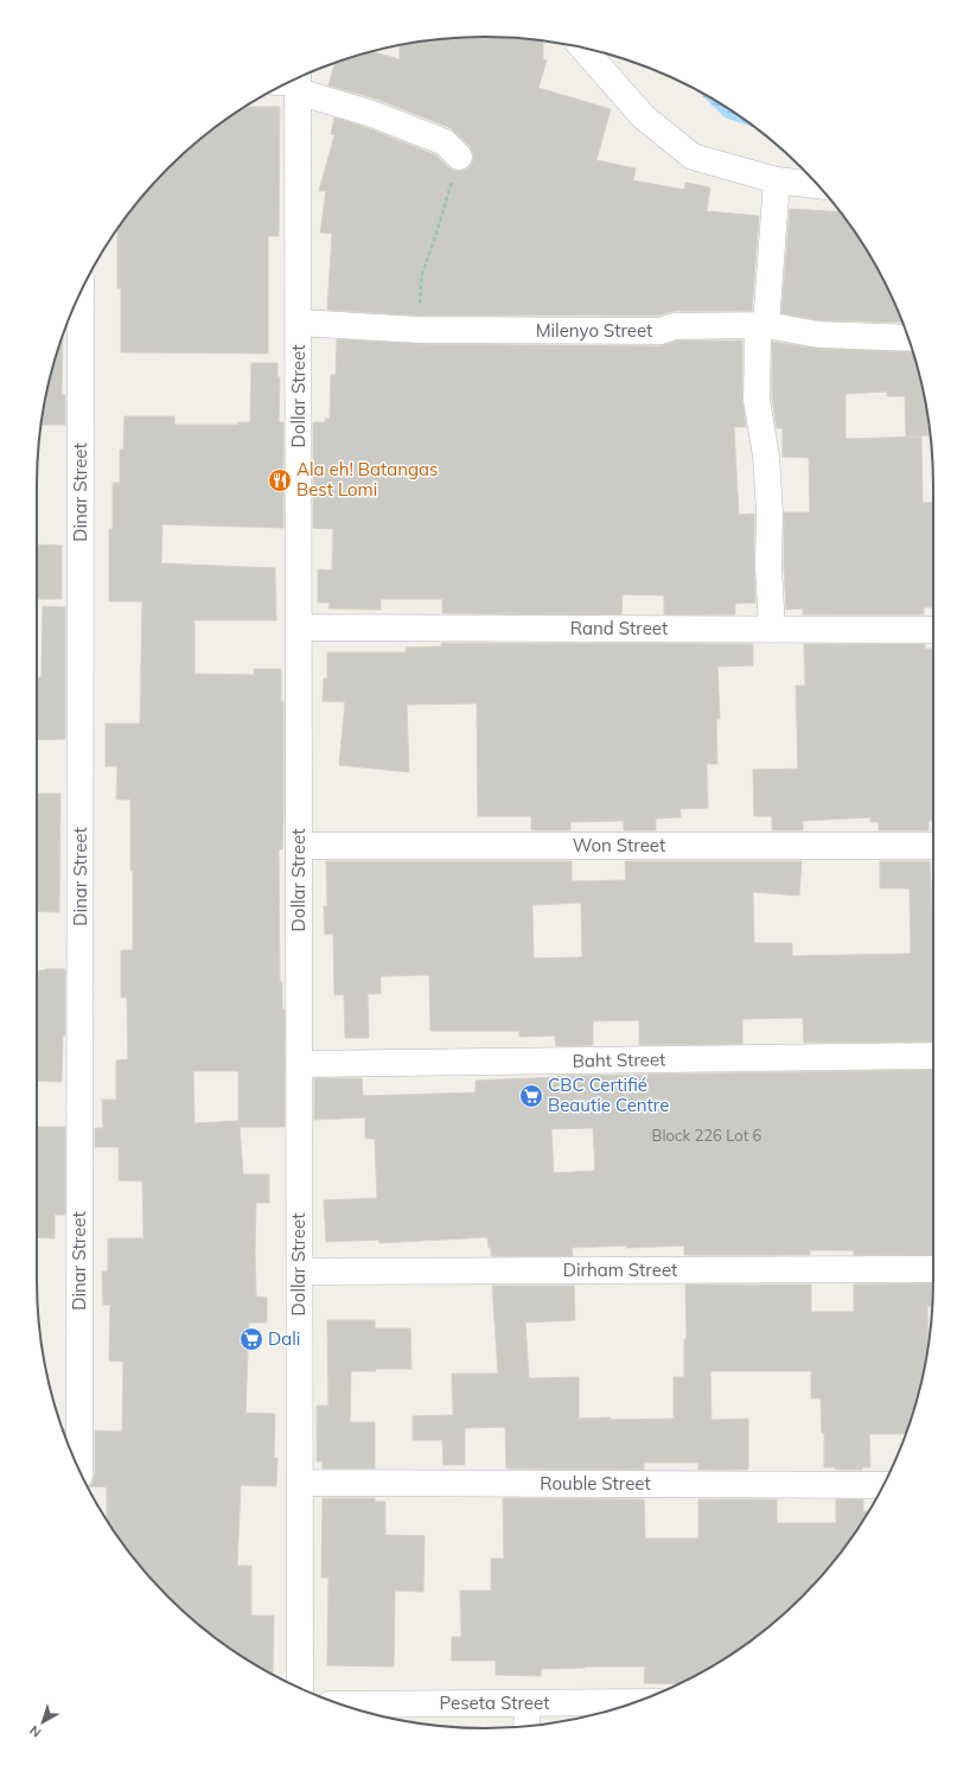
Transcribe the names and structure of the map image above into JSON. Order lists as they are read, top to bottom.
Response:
{
  "streets": {
    "street": [
      "Milenyo Street",
      "Dollar Street",
      "Dinar Street",
      "Rand Street",
      "Won Street",
      "Baht Street",
      "Dirham Street",
      "Rouble Street",
      "Peseta Street"
    ]
  },
  "crossings": [
    ["Milenyo Street", "Dollar Street"],
    ["Dollar Street", "Rand Street"],
    ["Dollar Street", "Won Street"],
    ["Dollar Street", "Baht Street"],
    ["Dollar Street", "Dirham Street"],
    ["Dollar Street", "Rouble Street"]
  ],
  "places": {
    "restaurant": ["Ala eh! Batangas Best Lomi"],
    "supermarket": ["CBC Certifié Beautie Centre", "Dali"]
  },
  "house_numbers": ["Block 226 Lot 6"],
  "north": "bottom left"
}
